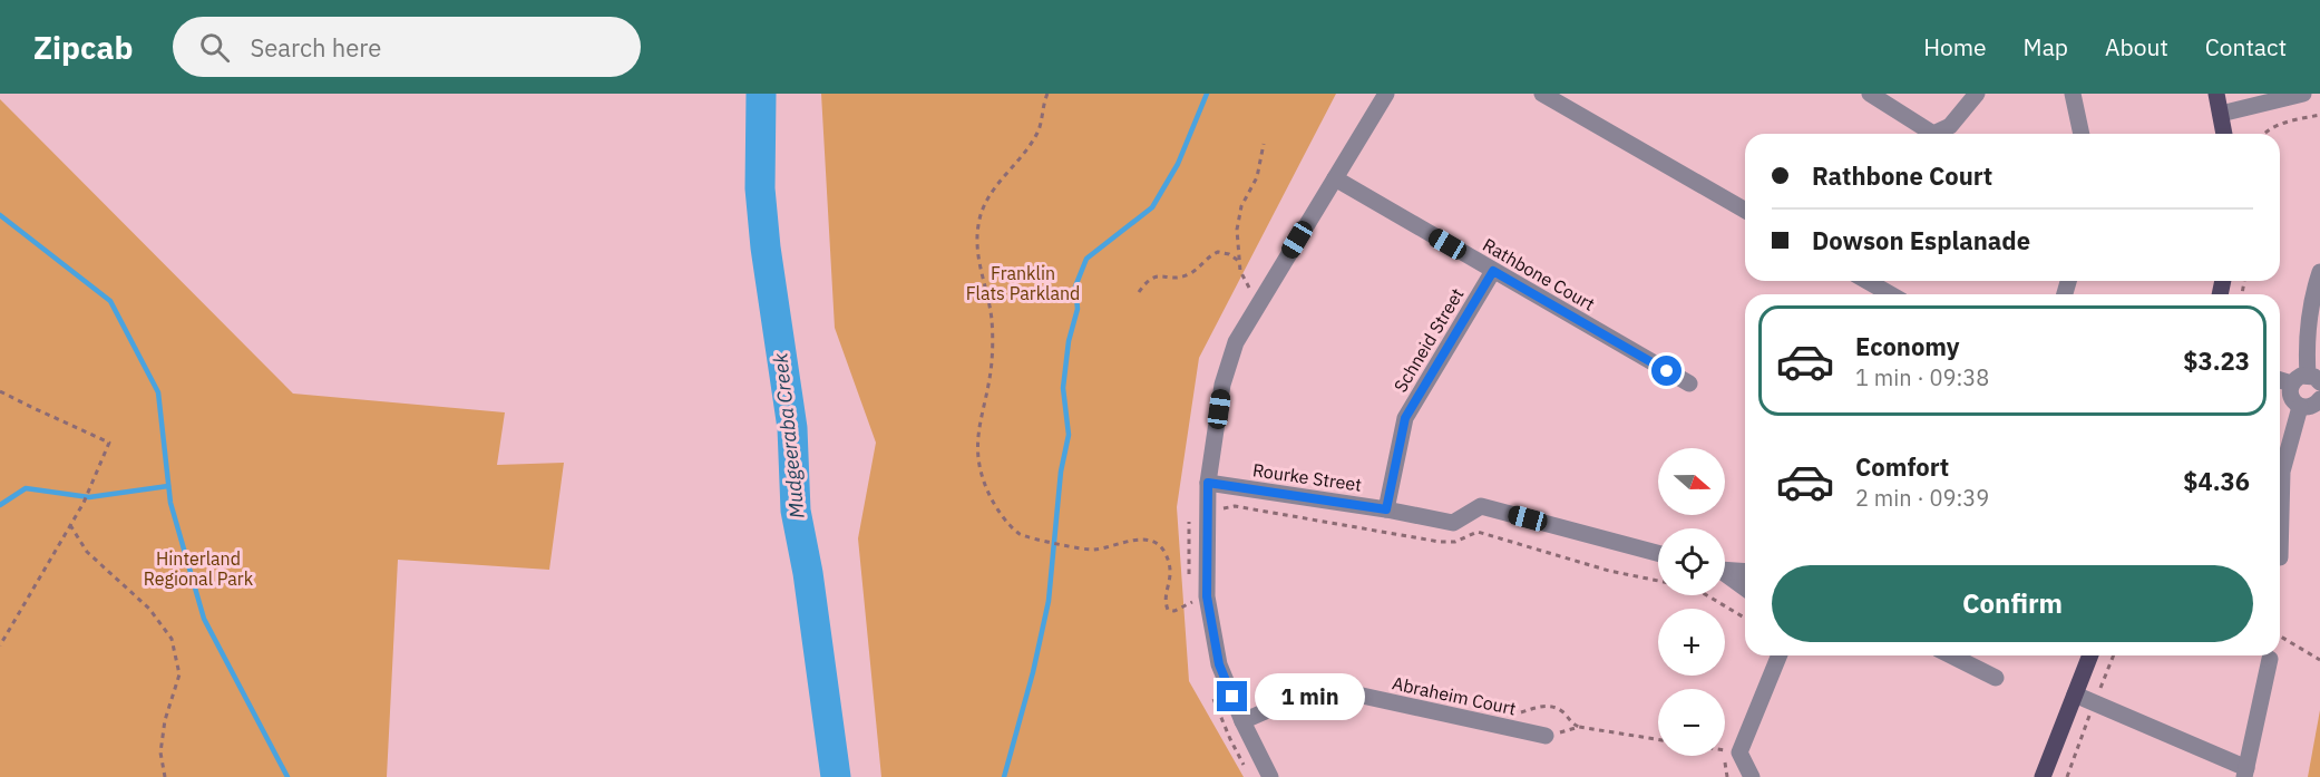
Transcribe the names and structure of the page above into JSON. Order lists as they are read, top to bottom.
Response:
{
  "streets": {
    "street": [
      "Rathbone Court",
      "Schneid Street",
      "Rourke Street",
      "Abraheim Court"
    ]
  },
  "crossings": [
    ["Rathbone Court", "Schneid Street"],
    ["Schneid Street", "Rourke Street"]
  ],
  "water": ["Mudgeeraba Creek"],
  "parks": ["Franklin Flats Parkland", "Hinterland Regional Park"],
  "north": "right",
  "page": {
    "header": "Zipcab",
    "search": "Search here",
    "nav": [
      "Home",
      "Map",
      "About",
      "Contact"
    ],
    "banner": ["Rathbone Court", "Dowson Esplanade"],
    "list": [
      {
        "name": "Economy",
        "note": "1 min · 09:38",
        "value": "$3.23"
      },
      {
        "name": "Comfort",
        "note": "2 min · 09:39",
        "value": "$4.36"
      }
    ],
    "map_buttons": ["+", "−"],
    "buttons": "Confirm",
    "bubble": "1 min"
  }
}
